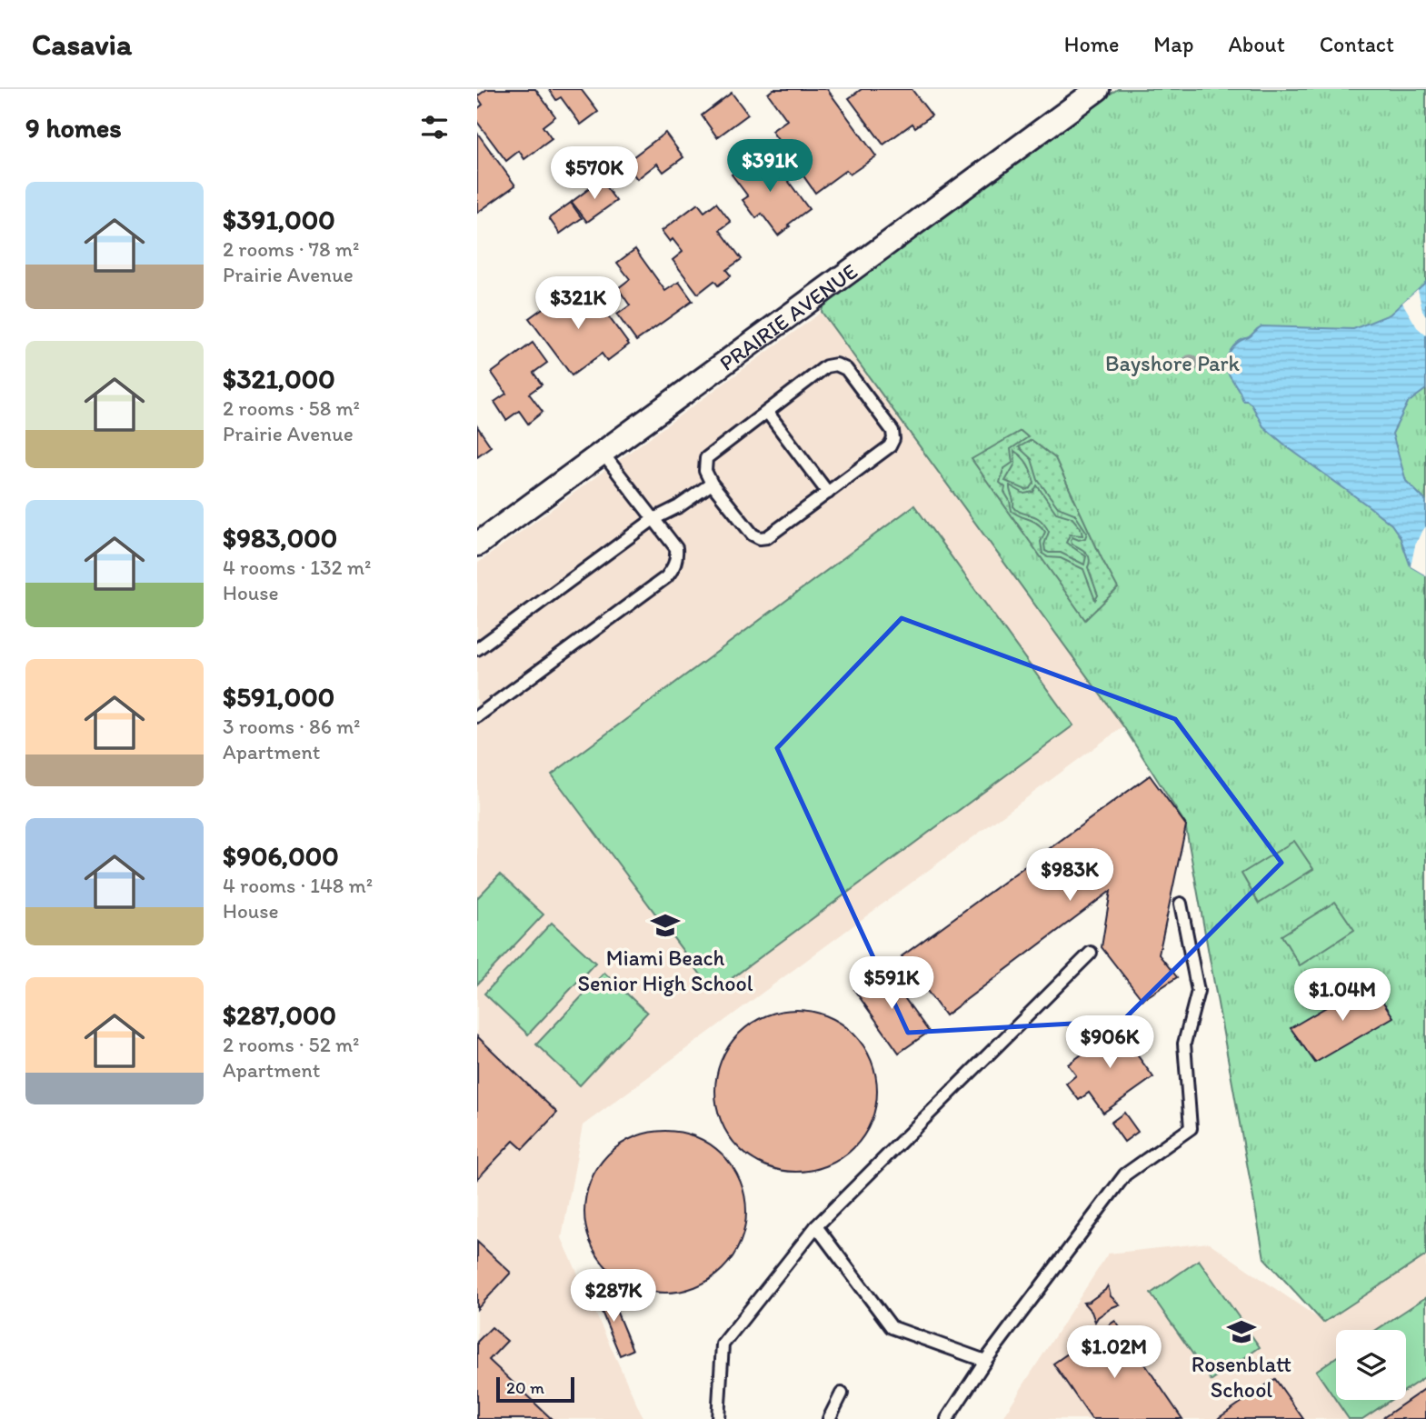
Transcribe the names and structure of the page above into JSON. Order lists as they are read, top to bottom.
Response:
{
  "streets": {
    "street": ["PRAIRIE AVENUE"]
  },
  "parks": ["Bayshore Park"],
  "places": {
    "school or university": ["Miami Beach Senior High School", "Rosenblatt School"]
  },
  "scale_bar": "20 m",
  "page": {
    "header": "Casavia",
    "nav": [
      "Home",
      "Map",
      "About",
      "Contact"
    ],
    "heading": "9 homes",
    "price": [
      "$391K",
      "$570K",
      "$321K",
      "$983K",
      "$591K",
      "$1.04M",
      "$906K",
      "$287K",
      "$1.02M"
    ],
    "list": [
      {
        "name": "$391,000",
        "note": "2 rooms · 78 m² · Prairie Avenue"
      },
      {
        "name": "$321,000",
        "note": "2 rooms · 58 m² · Prairie Avenue"
      },
      {
        "name": "$983,000",
        "note": "4 rooms · 132 m² · House"
      },
      {
        "name": "$591,000",
        "note": "3 rooms · 86 m² · Apartment"
      },
      {
        "name": "$906,000",
        "note": "4 rooms · 148 m² · House"
      },
      {
        "name": "$287,000",
        "note": "2 rooms · 52 m² · Apartment"
      }
    ],
    "scale": "20 m"
  }
}
